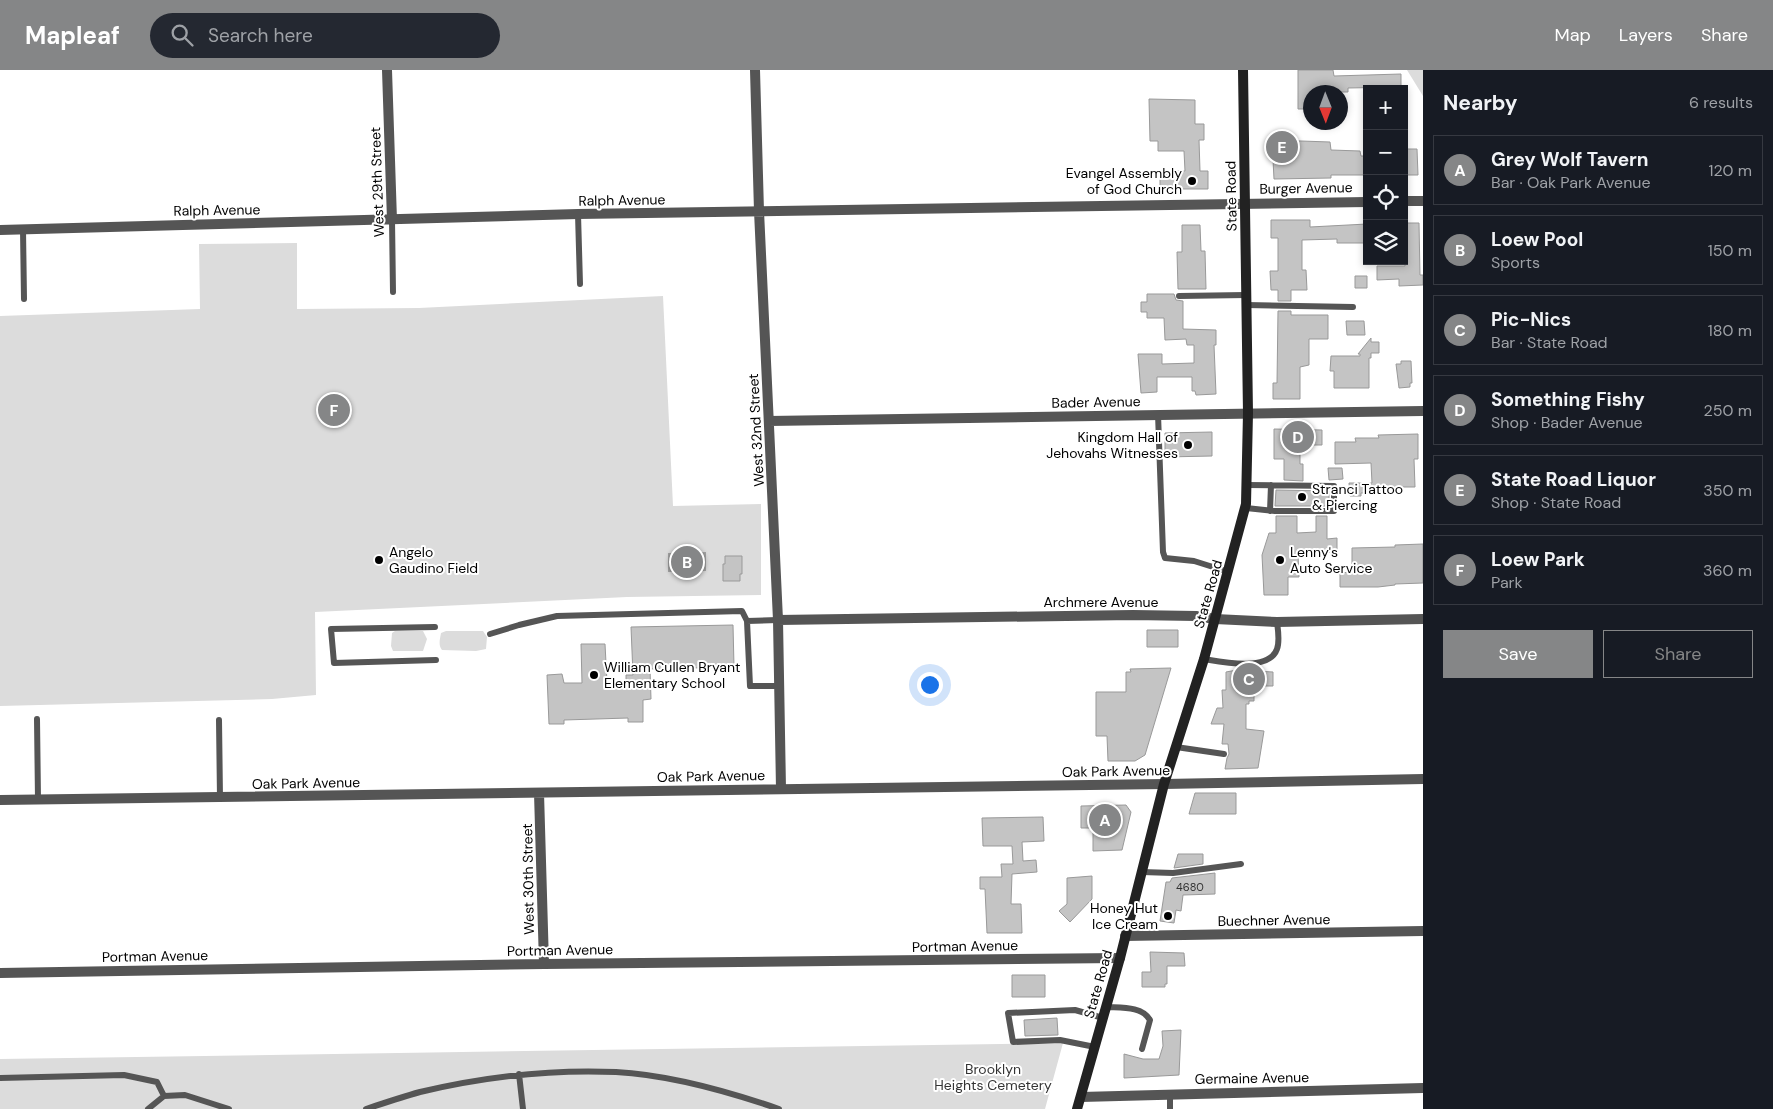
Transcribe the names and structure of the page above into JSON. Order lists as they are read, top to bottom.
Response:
{
  "streets": {
    "main road": ["State Road"],
    "street": [
      "West 29th Street",
      "Burger Avenue",
      "Ralph Avenue",
      "Bader Avenue",
      "West 32nd Street",
      "Archmere Avenue",
      "Oak Park Avenue",
      "West 30th Street",
      "Buechner Avenue",
      "Portman Avenue",
      "Germaine Avenue"
    ]
  },
  "crossings": [
    ["West 29th Street", "Ralph Avenue"],
    ["Burger Avenue", "State Road"],
    ["Burger Avenue", "Ralph Avenue"],
    ["State Road", "Ralph Avenue"],
    ["State Road", "Bader Avenue"],
    ["State Road", "Archmere Avenue"],
    ["State Road", "Oak Park Avenue"],
    ["State Road", "Buechner Avenue"],
    ["State Road", "Portman Avenue"],
    ["State Road", "Germaine Avenue"],
    ["Ralph Avenue", "West 32nd Street"],
    ["Bader Avenue", "West 32nd Street"],
    ["West 32nd Street", "Archmere Avenue"],
    ["West 32nd Street", "Oak Park Avenue"],
    ["Oak Park Avenue", "West 30th Street"],
    ["West 30th Street", "Portman Avenue"]
  ],
  "parks": ["Brooklyn Heights Cemetery"],
  "places": [
    "Evangel Assembly of God Church",
    "Kingdom Hall of Jehovahs Witnesses",
    "Stranci Tattoo & Piercing",
    "Angelo Gaudino Field",
    "Lenny's Auto Service",
    "William Cullen Bryant Elementary School",
    "Honey Hut Ice Cream"
  ],
  "house_numbers": ["4680"],
  "north": "bottom",
  "page": {
    "header": "Mapleaf",
    "search": "Search here",
    "nav": ["Map", "Layers", "Share"],
    "heading": ["Nearby", "6 results"],
    "map_buttons": ["+", "−"],
    "pins": [
      "E",
      "F",
      "D",
      "B",
      "C",
      "A"
    ],
    "list": [
      {
        "mark": "A",
        "name": "Grey Wolf Tavern",
        "note": "Bar · Oak Park Avenue",
        "value": "120 m"
      },
      {
        "mark": "B",
        "name": "Loew Pool",
        "note": "Sports",
        "value": "150 m"
      },
      {
        "mark": "C",
        "name": "Pic-Nics",
        "note": "Bar · State Road",
        "value": "180 m"
      },
      {
        "mark": "D",
        "name": "Something Fishy",
        "note": "Shop · Bader Avenue",
        "value": "250 m"
      },
      {
        "mark": "E",
        "name": "State Road Liquor",
        "note": "Shop · State Road",
        "value": "350 m"
      },
      {
        "mark": "F",
        "name": "Loew Park",
        "note": "Park",
        "value": "360 m"
      }
    ],
    "buttons": ["Save", "Share"]
  }
}
